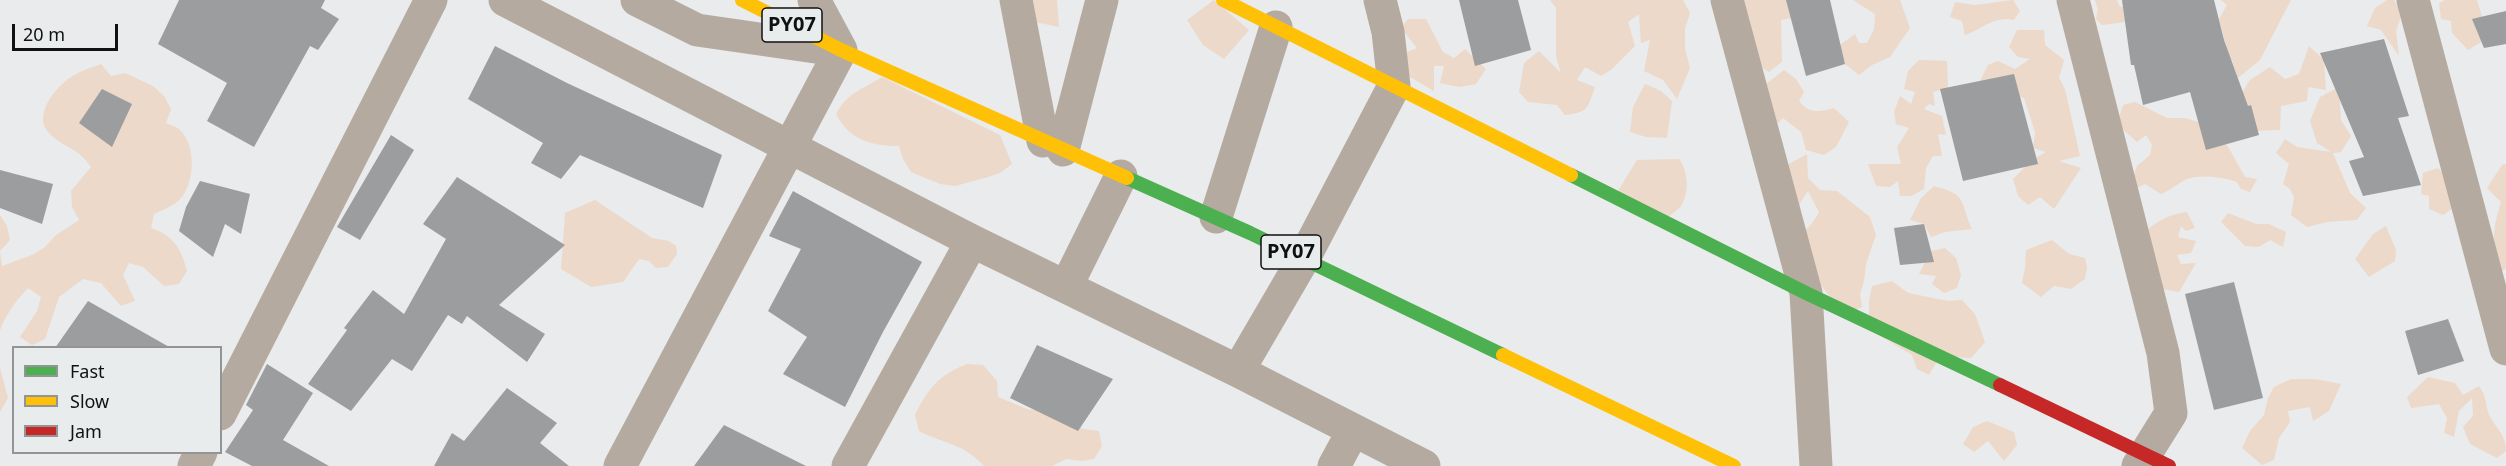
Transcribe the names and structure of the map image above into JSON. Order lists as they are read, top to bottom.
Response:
{
  "streets": {
    "main road": ["PY07"]
  },
  "legend": ["Fast", "Slow", "Jam"],
  "scale_bar": "20 m"
}
